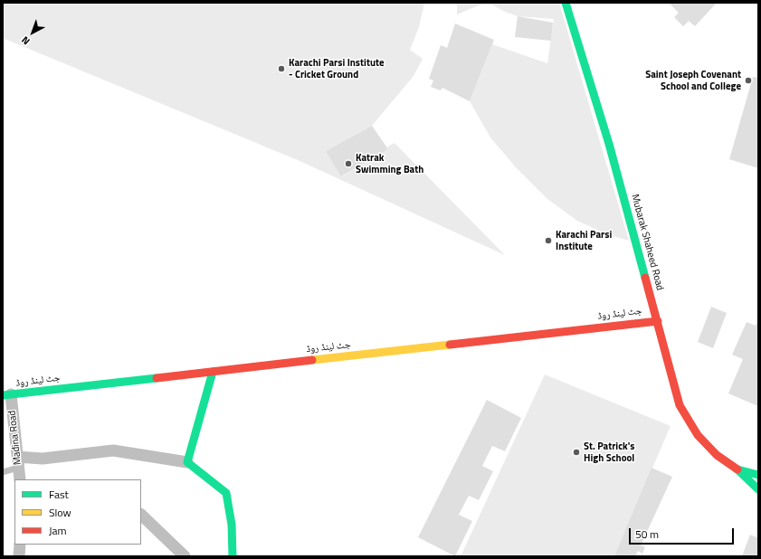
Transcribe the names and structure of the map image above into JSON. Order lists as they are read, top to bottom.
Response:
{
  "streets": {
    "street": ["Mubarak Shaheed Road", "جٹ لینڈ روڈ", "Madina Road"]
  },
  "crossings": [
    ["Mubarak Shaheed Road", "جٹ لینڈ روڈ"],
    ["جٹ لینڈ روڈ", "Madina Road"]
  ],
  "places": [
    "Karachi Parsi Institute - Cricket Ground",
    "Saint Joseph Covenant School and College",
    "Katrak Swimming Bath",
    "Karachi Parsi Institute",
    "St. Patrick's High School"
  ],
  "legend": ["Fast", "Slow", "Jam"],
  "scale_bar": "50 m",
  "north": "bottom left"
}
